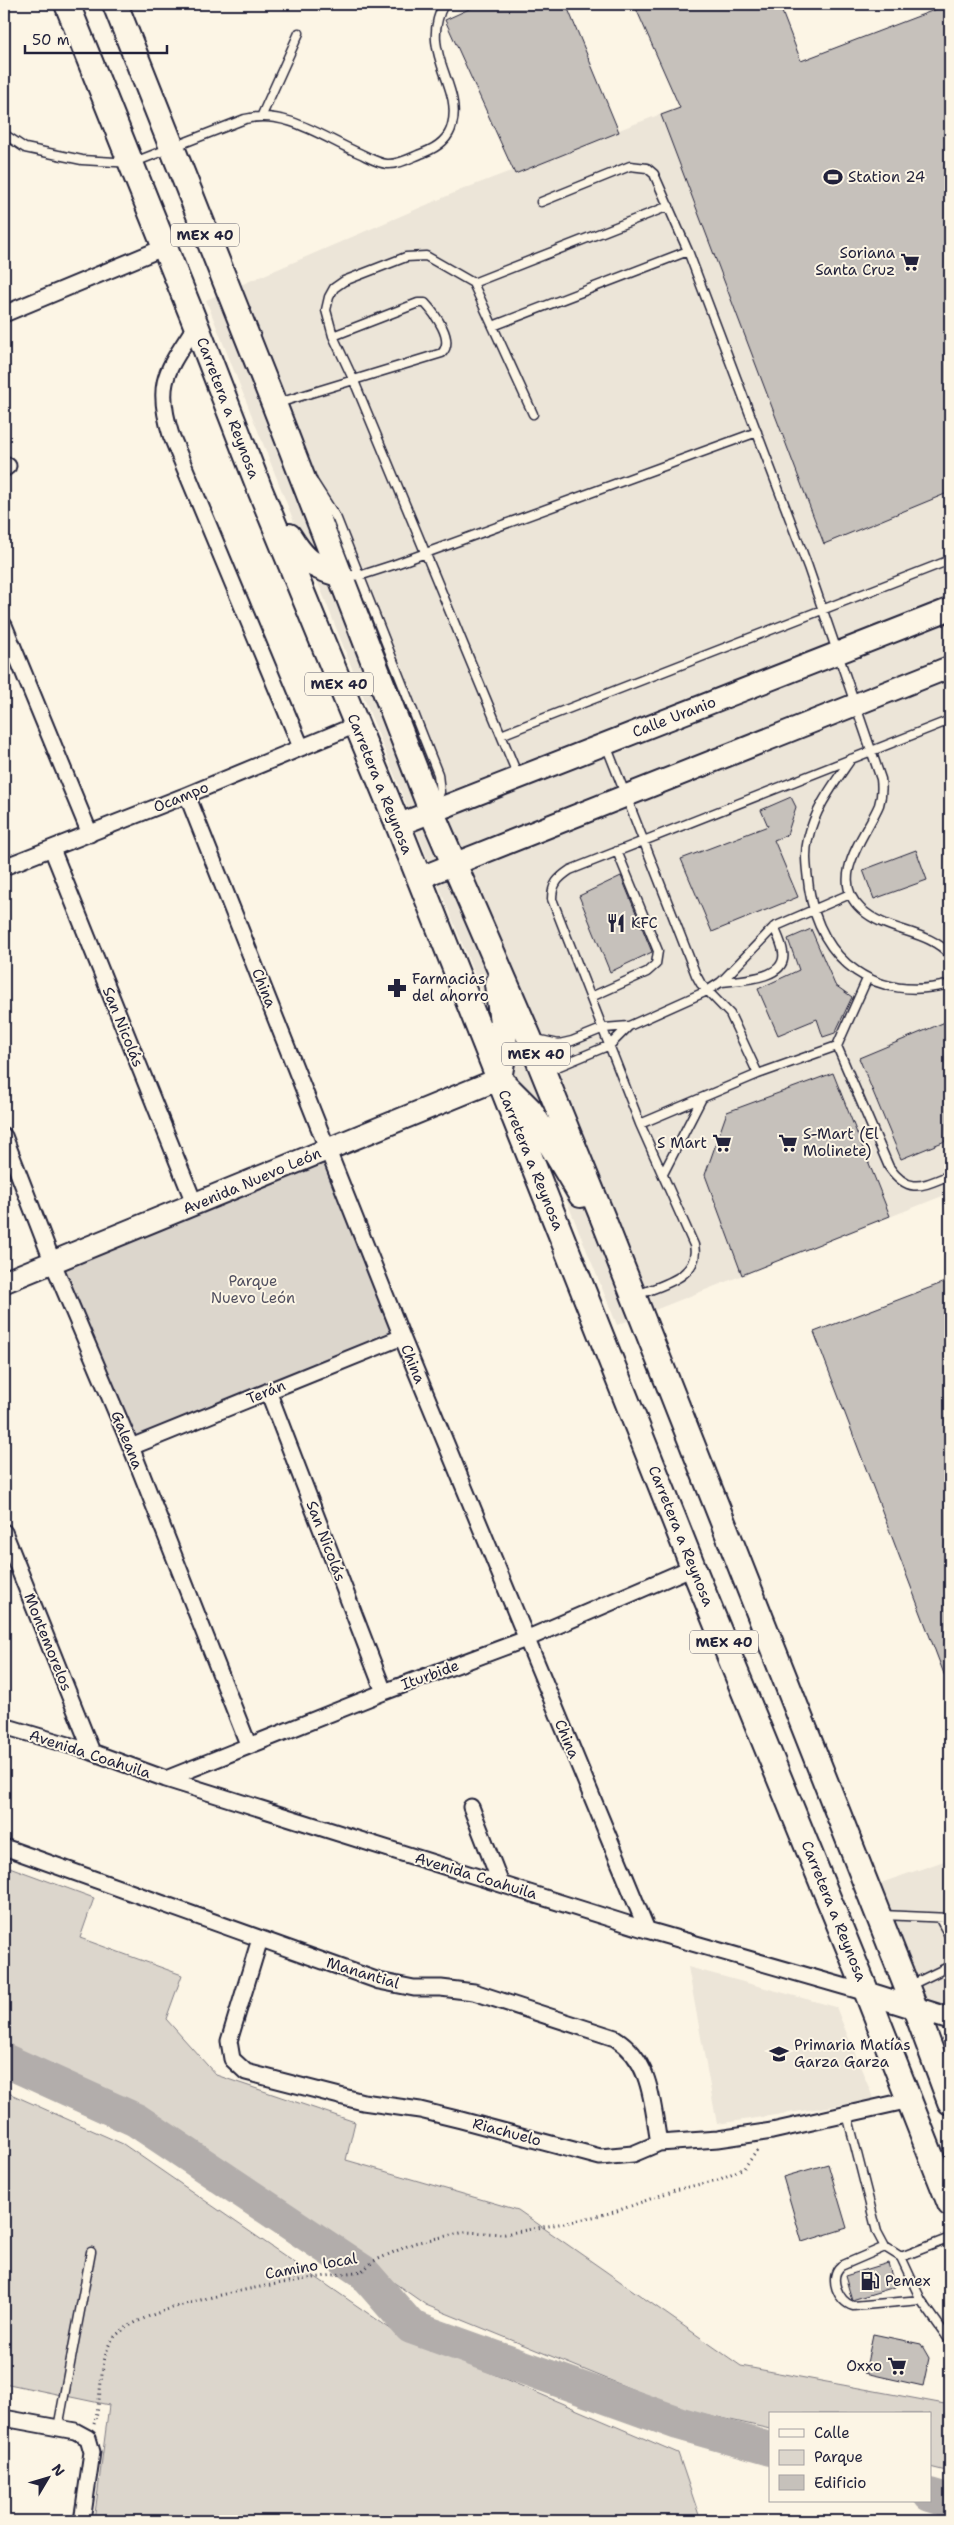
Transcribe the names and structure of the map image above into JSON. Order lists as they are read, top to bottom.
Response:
{
  "streets": {
    "main road": ["MEX 40", "Carretera a Reynosa"],
    "street": [
      "Calle Uranio",
      "Ocampo",
      "China",
      "San Nicolás",
      "Avenida Nuevo León",
      "Terán",
      "Galeana",
      "Montemorelos",
      "Iturbide",
      "Avenida Coahuila",
      "Manantial",
      "Riachuelo"
    ],
    "path": ["Camino local"]
  },
  "crossings": [
    ["MEX 40", "Calle Uranio"],
    ["MEX 40", "Avenida Coahuila"],
    ["Carretera a Reynosa", "Calle Uranio"],
    ["Carretera a Reynosa", "Ocampo"],
    ["Carretera a Reynosa", "Avenida Nuevo León"],
    ["Carretera a Reynosa", "Iturbide"],
    ["Carretera a Reynosa", "Avenida Coahuila"],
    ["Carretera a Reynosa", "Riachuelo"],
    ["Ocampo", "China"],
    ["Ocampo", "San Nicolás"],
    ["China", "Avenida Nuevo León"],
    ["China", "Terán"],
    ["China", "Iturbide"],
    ["China", "Avenida Coahuila"],
    ["San Nicolás", "Avenida Nuevo León"],
    ["San Nicolás", "Terán"],
    ["San Nicolás", "Iturbide"],
    ["Avenida Nuevo León", "Galeana"],
    ["Terán", "Galeana"],
    ["Galeana", "Iturbide"],
    ["Montemorelos", "Avenida Coahuila"],
    ["Iturbide", "Avenida Coahuila"],
    ["Manantial", "Riachuelo"],
    ["Riachuelo", "Camino local"]
  ],
  "parks": ["Parque Nuevo León"],
  "places": {
    "sports": ["Station 24"],
    "supermarket": [
      "Soriana Santa Cruz",
      "S Mart",
      "S-Mart (El Molinete)",
      "Oxxo"
    ],
    "restaurant": ["KFC"],
    "pharmacy": ["Farmacias del ahorro"],
    "school or university": ["Primaria Matías Garza Garza"],
    "fuel station": ["Pemex"]
  },
  "legend": ["Calle", "Parque", "Edificio"],
  "scale_bar": "50 m",
  "north": "top right"
}
